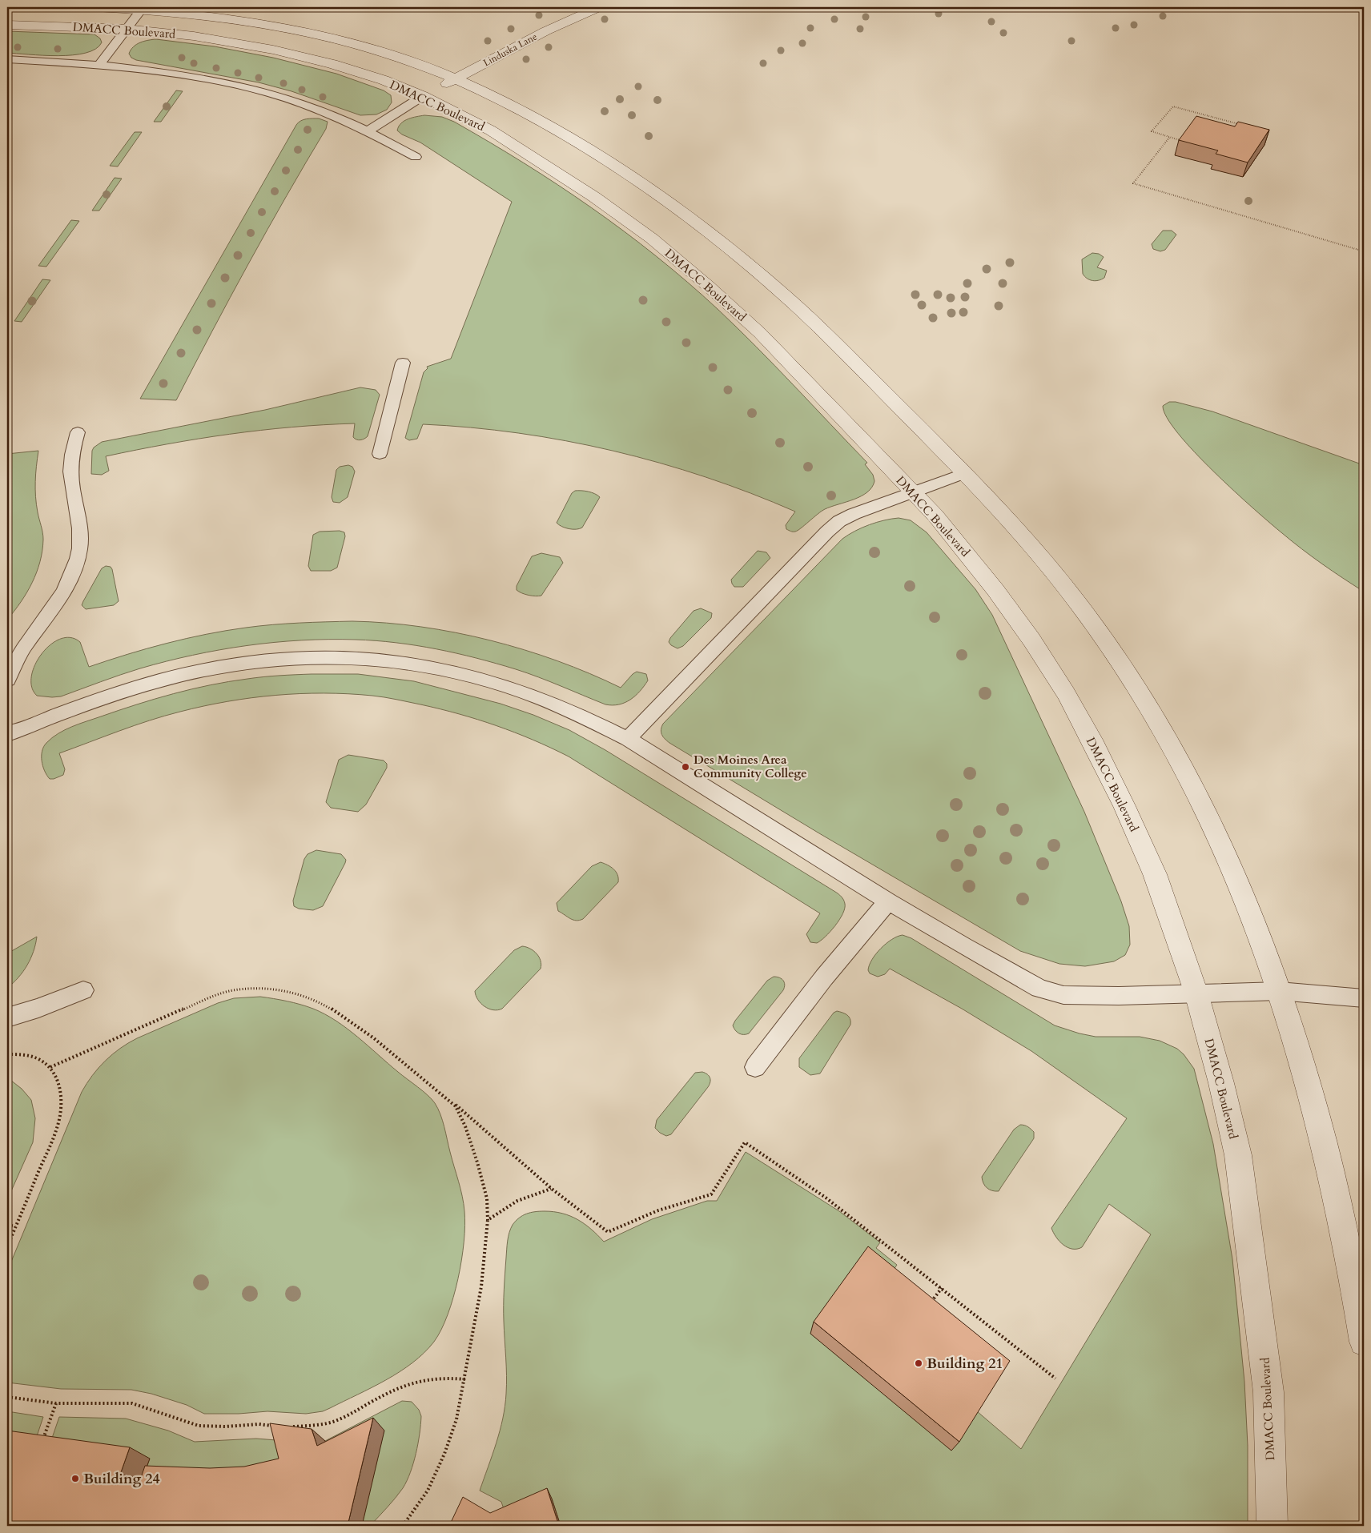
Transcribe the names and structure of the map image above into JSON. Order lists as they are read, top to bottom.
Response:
{
  "streets": {
    "street": ["DMACC Boulevard", "Linduska Lane"]
  },
  "crossings": [
    ["DMACC Boulevard", "Linduska Lane"]
  ],
  "places": ["Des Moines Area Community College", "Building 21", "Building 24"]
}
